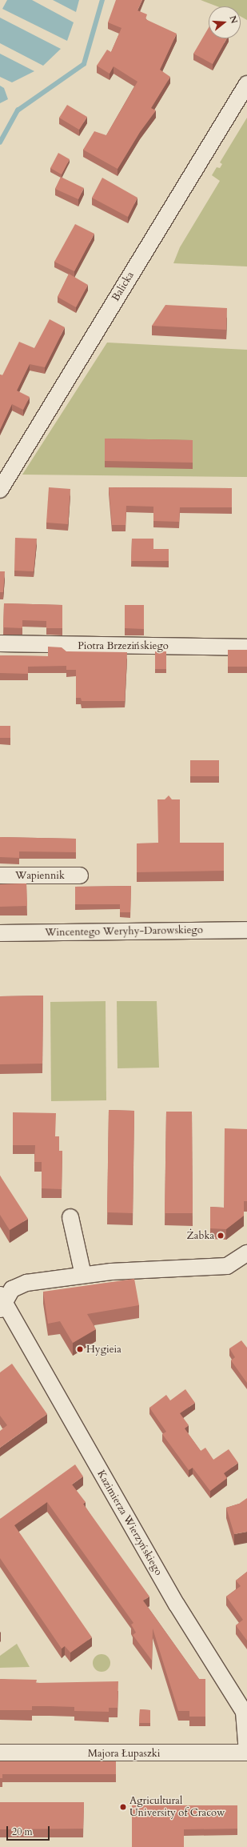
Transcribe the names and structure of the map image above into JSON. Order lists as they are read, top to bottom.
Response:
{
  "streets": {
    "street": [
      "Balicka",
      "Piotra Brzezińskiego",
      "Wapiennik",
      "Wincentego Weryhy-Darowskiego",
      "Kazimierza Wierzyńskiego",
      "Majora Łupaszki"
    ]
  },
  "crossings": [
    ["Kazimierza Wierzyńskiego", "Majora Łupaszki"]
  ],
  "places": ["Żabka", "Hygieia", "Agricultural University of Cracow"],
  "scale_bar": "20 m",
  "north": "right"
}
